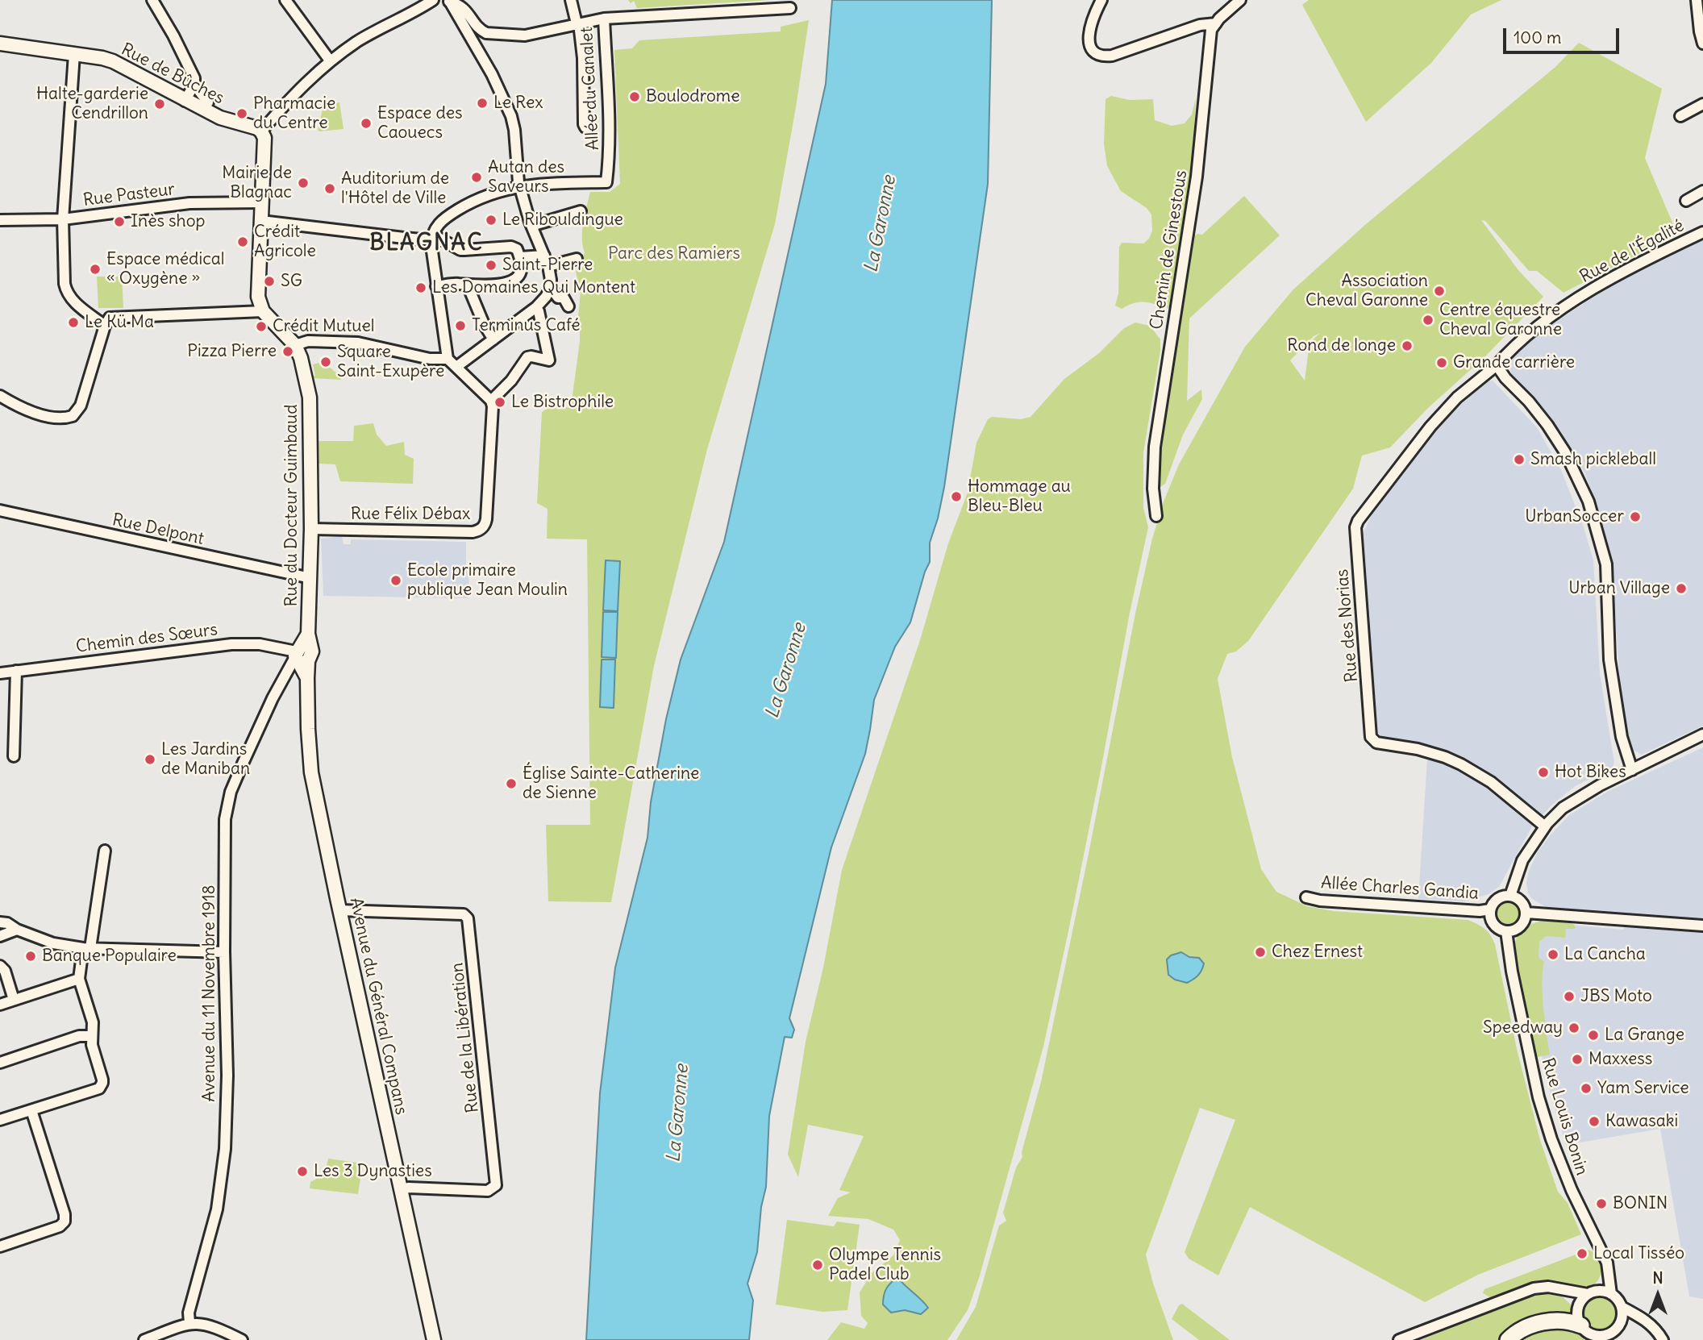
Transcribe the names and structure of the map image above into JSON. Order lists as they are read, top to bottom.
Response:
{
  "streets": {
    "main road": ["Rue de Bûches", "Rue du Docteur Guimbaud", "Avenue du Général Compans"],
    "street": [
      "Allée du Canalet",
      "Rue Pasteur",
      "Chemin de Ginestous",
      "Rue de l'Égalité",
      "Rue Félix Débax",
      "Rue Delpont",
      "Rue des Norias",
      "Chemin des Sœurs",
      "Allée Charles Gandia",
      "Avenue du 11 Novembre 1918",
      "Rue de la Libération",
      "Rue Louis Bonin"
    ]
  },
  "crossings": [
    ["Rue de l'Égalité", "Rue des Norias"],
    ["Rue du Docteur Guimbaud", "Rue Félix Débax"],
    ["Rue du Docteur Guimbaud", "Rue Delpont"],
    ["Rue du Docteur Guimbaud", "Chemin des Sœurs"],
    ["Rue du Docteur Guimbaud", "Avenue du 11 Novembre 1918"],
    ["Rue du Docteur Guimbaud", "Avenue du Général Compans"],
    ["Chemin des Sœurs", "Avenue du 11 Novembre 1918"],
    ["Chemin des Sœurs", "Avenue du Général Compans"],
    ["Allée Charles Gandia", "Rue Louis Bonin"],
    ["Avenue du 11 Novembre 1918", "Avenue du Général Compans"],
    ["Avenue du Général Compans", "Rue de la Libération"]
  ],
  "districts": ["BLAGNAC"],
  "water": ["La Garonne"],
  "parks": ["Parc des Ramiers"],
  "places": [
    "Boulodrome",
    "Le Rex",
    "Halte-garderie Cendrillon",
    "Pharmacie du Centre",
    "Espace des Caouecs",
    "Autan des Saveurs",
    "Mairie de Blagnac",
    "Auditorium de l'Hôtel de Ville",
    "Le Ribouldingue",
    "Inès shop",
    "Crédit Agricole",
    "Saint-Pierre",
    "Espace médical « Oxygène »",
    "SG",
    "Les Domaines Qui Montent",
    "Association Cheval Garonne",
    "Centre équestre Cheval Garonne",
    "Le Kü Ma",
    "Terminus Café",
    "Crédit Mutuel",
    "Rond de longe",
    "Pizza Pierre",
    "Square Saint-Exupère",
    "Grande carrière",
    "Le Bistrophile",
    "Smash pickleball",
    "Hommage au Bleu-Bleu",
    "UrbanSoccer",
    "Ecole primaire publique Jean Moulin",
    "Urban Village",
    "Les Jardins de Maniban",
    "Hot Bikes",
    "Église Sainte-Catherine de Sienne",
    "Chez Ernest",
    "La Cancha",
    "Banque Populaire",
    "JBS Moto",
    "Speedway",
    "La Grange",
    "Maxxess",
    "Yam Service",
    "Kawasaki",
    "Les 3 Dynasties",
    "BONIN",
    "Local Tisséo",
    "Olympe Tennis Padel Club"
  ],
  "scale_bar": "100 m",
  "north": "top"
}
